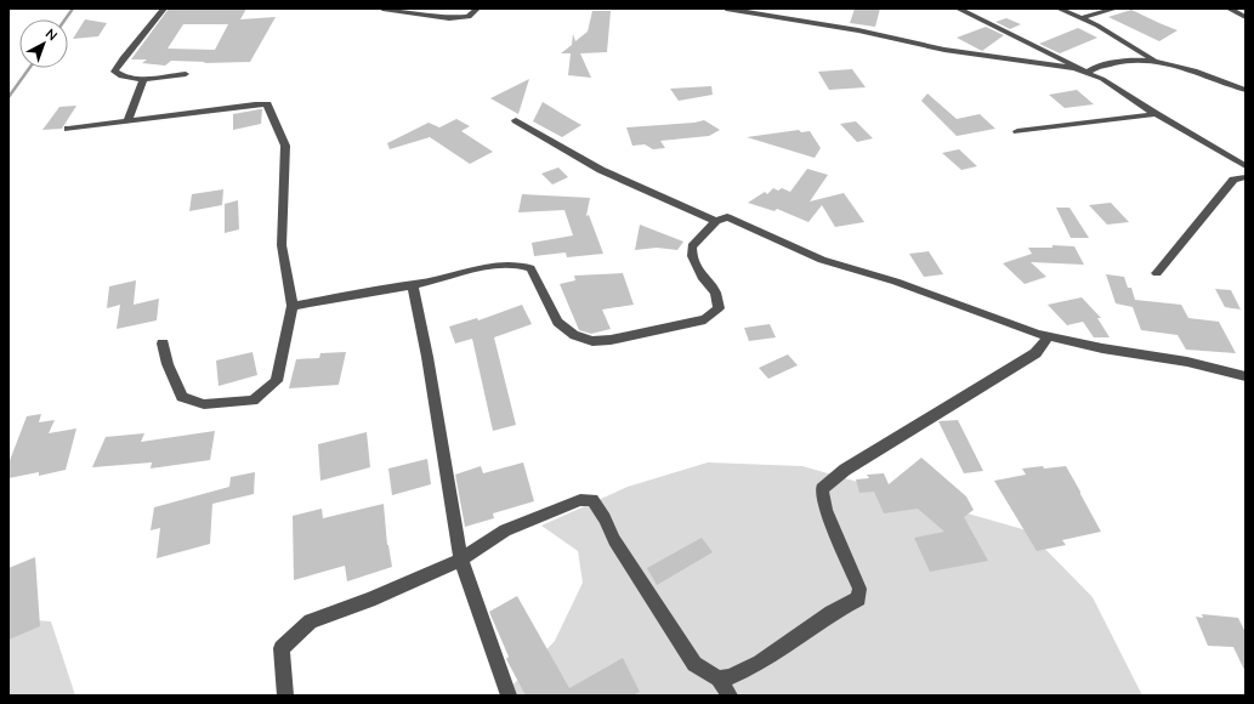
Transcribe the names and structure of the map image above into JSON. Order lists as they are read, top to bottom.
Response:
{
  "north": "top right"
}
